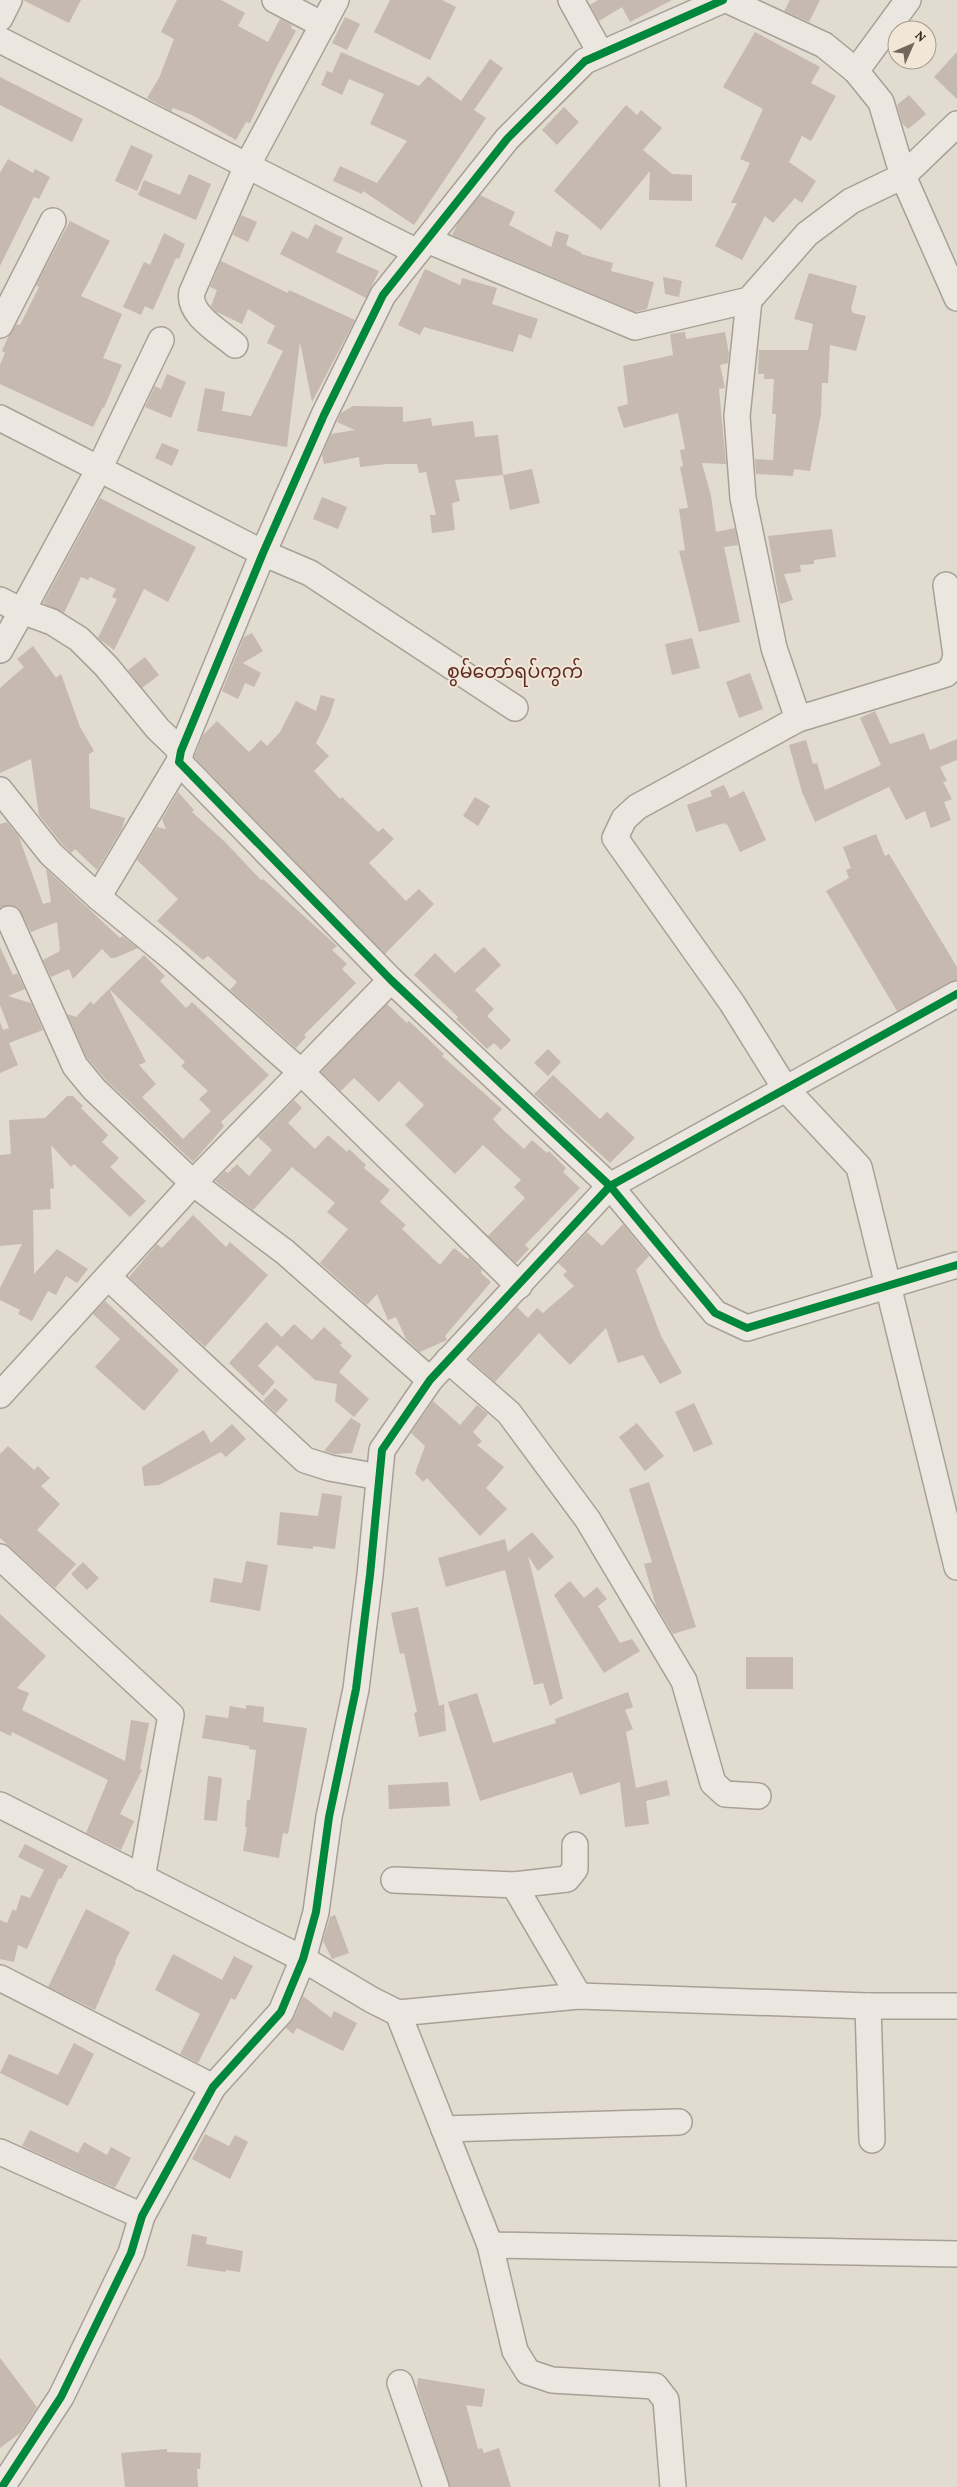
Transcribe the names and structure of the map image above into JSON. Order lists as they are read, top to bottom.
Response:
{
  "districts": ["စွမ်တော်ရပ်ကွက်"],
  "north": "top right"
}
